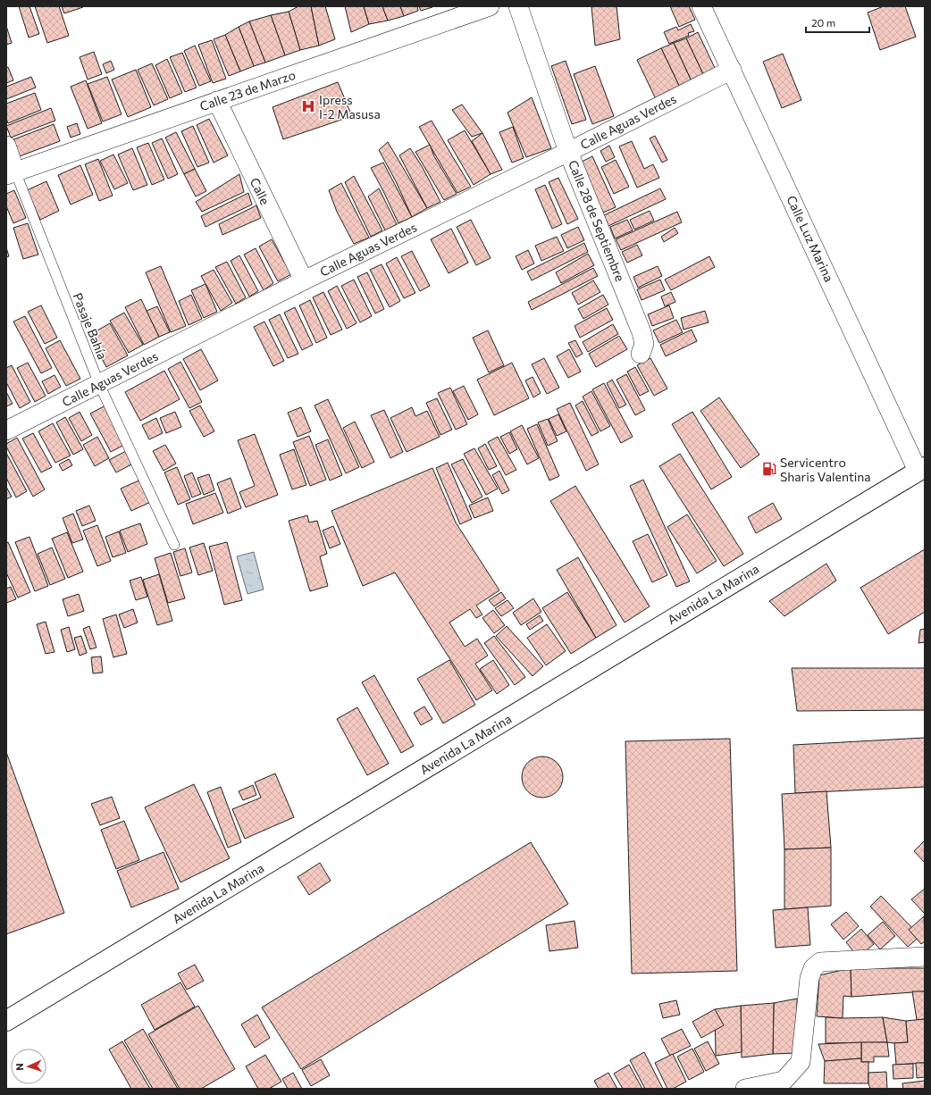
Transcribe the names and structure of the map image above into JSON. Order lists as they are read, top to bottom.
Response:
{
  "streets": {
    "main road": ["Avenida La Marina"],
    "street": [
      "Calle 23 de Marzo",
      "Calle Aguas Verdes",
      "Calle",
      "Calle 28 de Septiembre",
      "Calle Luz Marina"
    ],
    "lane": ["Pasaje Bahía"]
  },
  "crossings": [
    ["Calle 23 de Marzo", "Calle"],
    ["Calle 23 de Marzo", "Pasaje Bahía"],
    ["Calle Aguas Verdes", "Calle"],
    ["Calle Aguas Verdes", "Calle 28 de Septiembre"],
    ["Calle Aguas Verdes", "Calle Luz Marina"],
    ["Calle Aguas Verdes", "Pasaje Bahía"],
    ["Calle Luz Marina", "Avenida La Marina"]
  ],
  "places": {
    "hospital": ["Ipress I-2 Masusa"],
    "fuel station": ["Servicentro Sharis Valentina"]
  },
  "scale_bar": "20 m",
  "north": "left"
}
